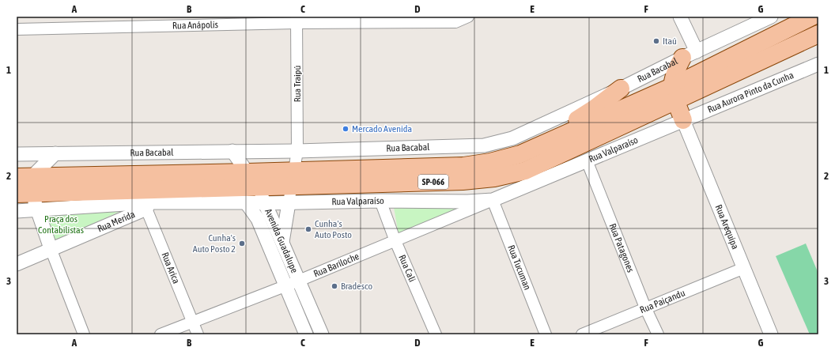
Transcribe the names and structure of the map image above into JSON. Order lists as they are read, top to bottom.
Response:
{
  "streets": {
    "main road": ["SP-066"],
    "street": [
      "Rua Anápolis",
      "Rua Bacabal",
      "Rua Traipú",
      "Rua Aurora Pinto da Cunha",
      "Rua Valparaíso",
      "Rua Merida",
      "Rua Arequipa",
      "Avenida Guadalupe",
      "Rua Patagones",
      "Rua Bariloche",
      "Rua Tucuman",
      "Rua Arica",
      "Rua Cali",
      "Rua Paiçandu"
    ]
  },
  "crossings": [
    ["Rua Anápolis", "Rua Traipú"],
    ["Rua Bacabal", "Rua Traipú"],
    ["Rua Bacabal", "Avenida Guadalupe"],
    ["Rua Aurora Pinto da Cunha", "Rua Valparaíso"],
    ["Rua Aurora Pinto da Cunha", "Rua Arequipa"],
    ["Rua Valparaíso", "SP-066"],
    ["Rua Valparaíso", "Rua Merida"],
    ["Rua Valparaíso", "Rua Arequipa"],
    ["Rua Valparaíso", "Avenida Guadalupe"],
    ["Rua Valparaíso", "Rua Patagones"],
    ["Rua Valparaíso", "Rua Bariloche"],
    ["Rua Valparaíso", "Rua Tucuman"],
    ["Rua Valparaíso", "Rua Arica"],
    ["Rua Valparaíso", "Rua Cali"],
    ["SP-066", "Avenida Guadalupe"],
    ["Rua Merida", "Rua Arica"],
    ["Rua Arequipa", "Rua Paiçandu"],
    ["Avenida Guadalupe", "Rua Bariloche"],
    ["Rua Patagones", "Rua Paiçandu"],
    ["Rua Bariloche", "Rua Tucuman"],
    ["Rua Bariloche", "Rua Arica"],
    ["Rua Bariloche", "Rua Cali"]
  ],
  "parks": ["Praça dos Contabilistas"],
  "places": [
    "Itaú",
    "Mercado Avenida",
    "Cunha's Auto Posto",
    "Cunha's Auto Posto 2",
    "Bradesco"
  ],
  "grid": {
    "columns": [
      "A",
      "B",
      "C",
      "D",
      "E",
      "F",
      "G"
    ],
    "rows": ["1", "2", "3"]
  }
}
